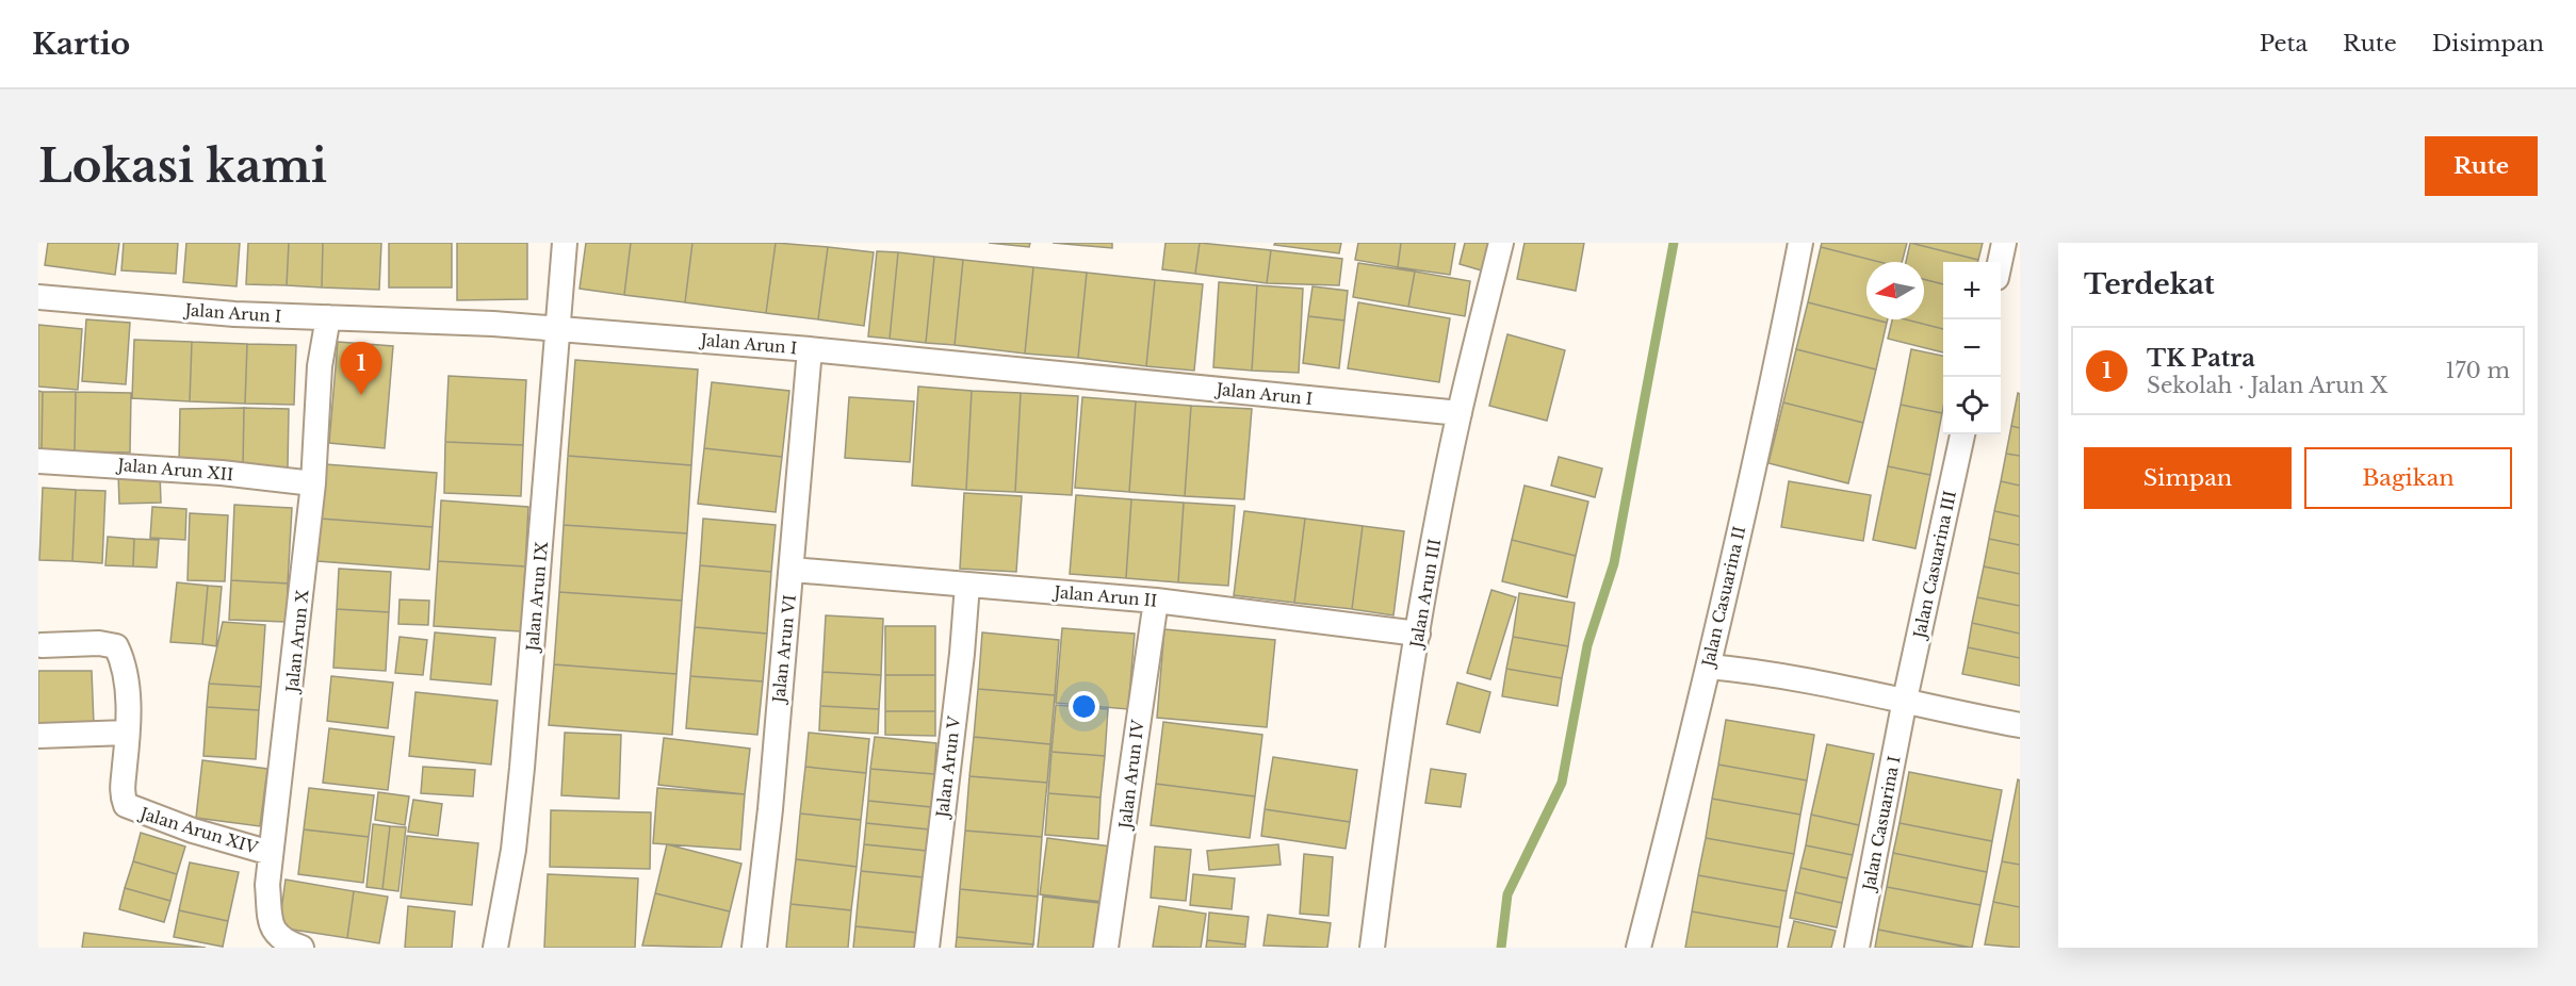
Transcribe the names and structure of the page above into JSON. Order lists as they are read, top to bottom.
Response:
{
  "streets": {
    "street": [
      "Jalan Arun I",
      "Jalan Arun XII",
      "Jalan Casuarina III",
      "Jalan Arun III",
      "Jalan Arun IX",
      "Jalan Arun II",
      "Jalan Casuarina II",
      "Jalan Arun X",
      "Jalan Arun VI",
      "Jalan Arun V",
      "Jalan Arun IV",
      "Jalan Casuarina I",
      "Jalan Arun XIV"
    ]
  },
  "crossings": [
    ["Jalan Arun I", "Jalan Arun III"],
    ["Jalan Arun I", "Jalan Arun IX"],
    ["Jalan Arun I", "Jalan Arun X"],
    ["Jalan Arun I", "Jalan Arun VI"],
    ["Jalan Arun XII", "Jalan Arun X"],
    ["Jalan Casuarina III", "Jalan Casuarina I"],
    ["Jalan Arun III", "Jalan Arun II"],
    ["Jalan Arun II", "Jalan Arun VI"],
    ["Jalan Arun II", "Jalan Arun V"],
    ["Jalan Arun II", "Jalan Arun IV"],
    ["Jalan Arun X", "Jalan Arun XIV"]
  ],
  "north": "left",
  "page": {
    "header": "Kartio",
    "nav": ["Peta", "Rute", "Disimpan"],
    "buttons": [
      "Rute",
      ["Simpan", "Bagikan"]
    ],
    "title": "Lokasi kami",
    "heading": "Terdekat",
    "map_buttons": ["+", "−"],
    "list": [
      {
        "mark": "1",
        "name": "TK Patra",
        "note": "Sekolah · Jalan Arun X",
        "value": "170 m"
      }
    ],
    "pins": "1"
  }
}
